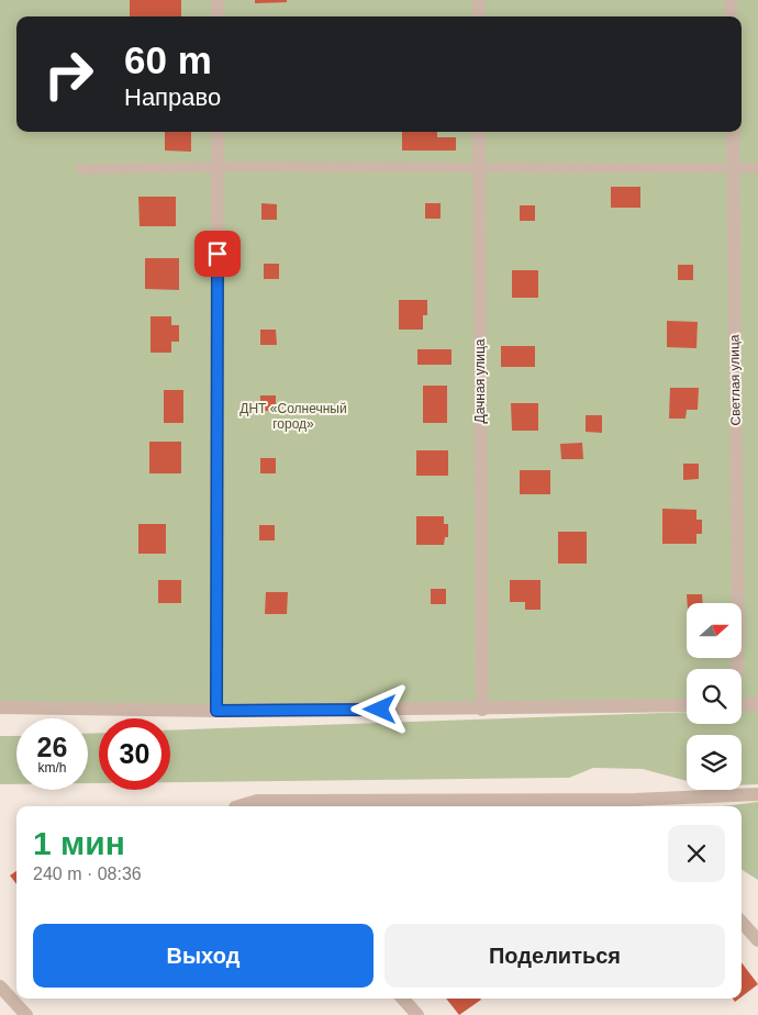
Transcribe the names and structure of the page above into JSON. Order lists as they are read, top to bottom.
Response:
{
  "streets": {
    "street": ["Светлая улица", "Дачная улица"]
  },
  "parks": ["ДНТ «Солнечный город»"],
  "north": "right",
  "page": {
    "turn": ["60 m", "Направо"],
    "speed": "26 km/h",
    "limit": "30",
    "heading": ["1 мин", "240 m · 08:36"],
    "buttons": ["Выход", "Поделиться"]
  }
}
